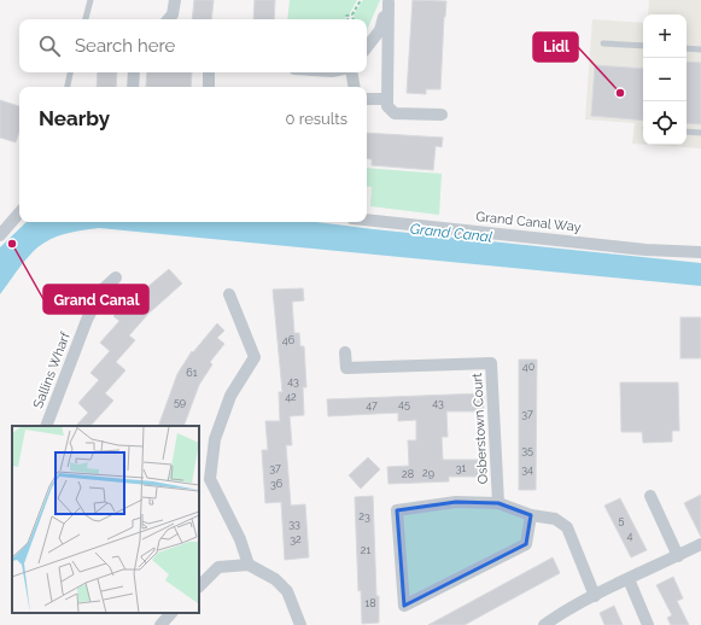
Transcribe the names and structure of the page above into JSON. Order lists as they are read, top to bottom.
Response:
{
  "streets": {
    "street": ["Grand Canal Way", "Sallins Wharf", "Osberstown Court"]
  },
  "water": ["Grand Canal"],
  "places": ["Lidl", "Grand Canal"],
  "house_numbers": [
    "46",
    "40",
    "61",
    "43",
    "42",
    "59",
    "43",
    "45",
    "47",
    "37",
    "35",
    "37",
    "31",
    "34",
    "29",
    "28",
    "36",
    "23",
    "5",
    "33",
    "4",
    "32",
    "21",
    "18"
  ],
  "page": {
    "map_buttons": ["+", "−"],
    "search": "Search here",
    "heading": ["Nearby", "0 results"]
  }
}
